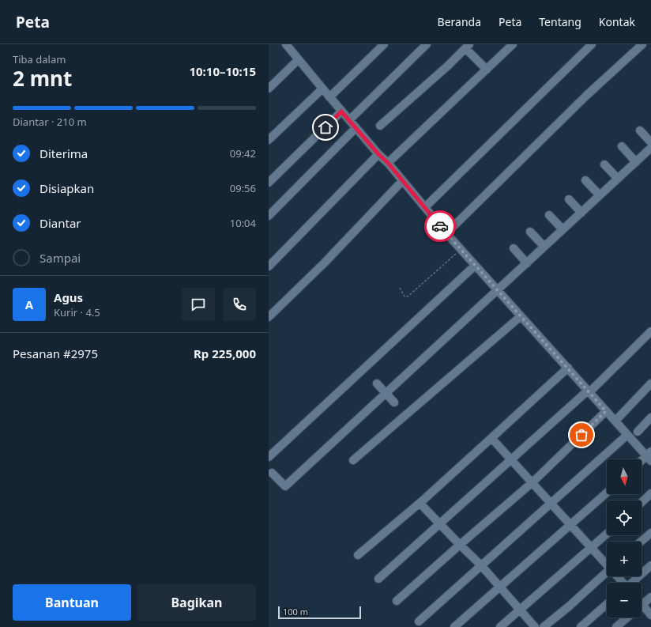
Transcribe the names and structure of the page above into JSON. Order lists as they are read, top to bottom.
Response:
{
  "scale_bar": "100 m",
  "north": "bottom",
  "page": {
    "header": "Peta",
    "nav": [
      "Beranda",
      "Peta",
      "Tentang",
      "Kontak"
    ],
    "heading": ["2 mnt", "Tiba dalam", "10:10–10:15"],
    "panel": [
      "Agus",
      "Kurir · 4.5",
      "Pesanan #2975",
      "Rp 225,000"
    ],
    "bar": "Diantar · 210 m",
    "list": [
      ["Diterima", "09:42"],
      ["Disiapkan", "09:56"],
      ["Diantar", "10:04"],
      "Sampai"
    ],
    "round": "A",
    "map_buttons": ["+", "−"],
    "buttons": ["Bantuan", "Bagikan"],
    "scale": "100 m"
  }
}
